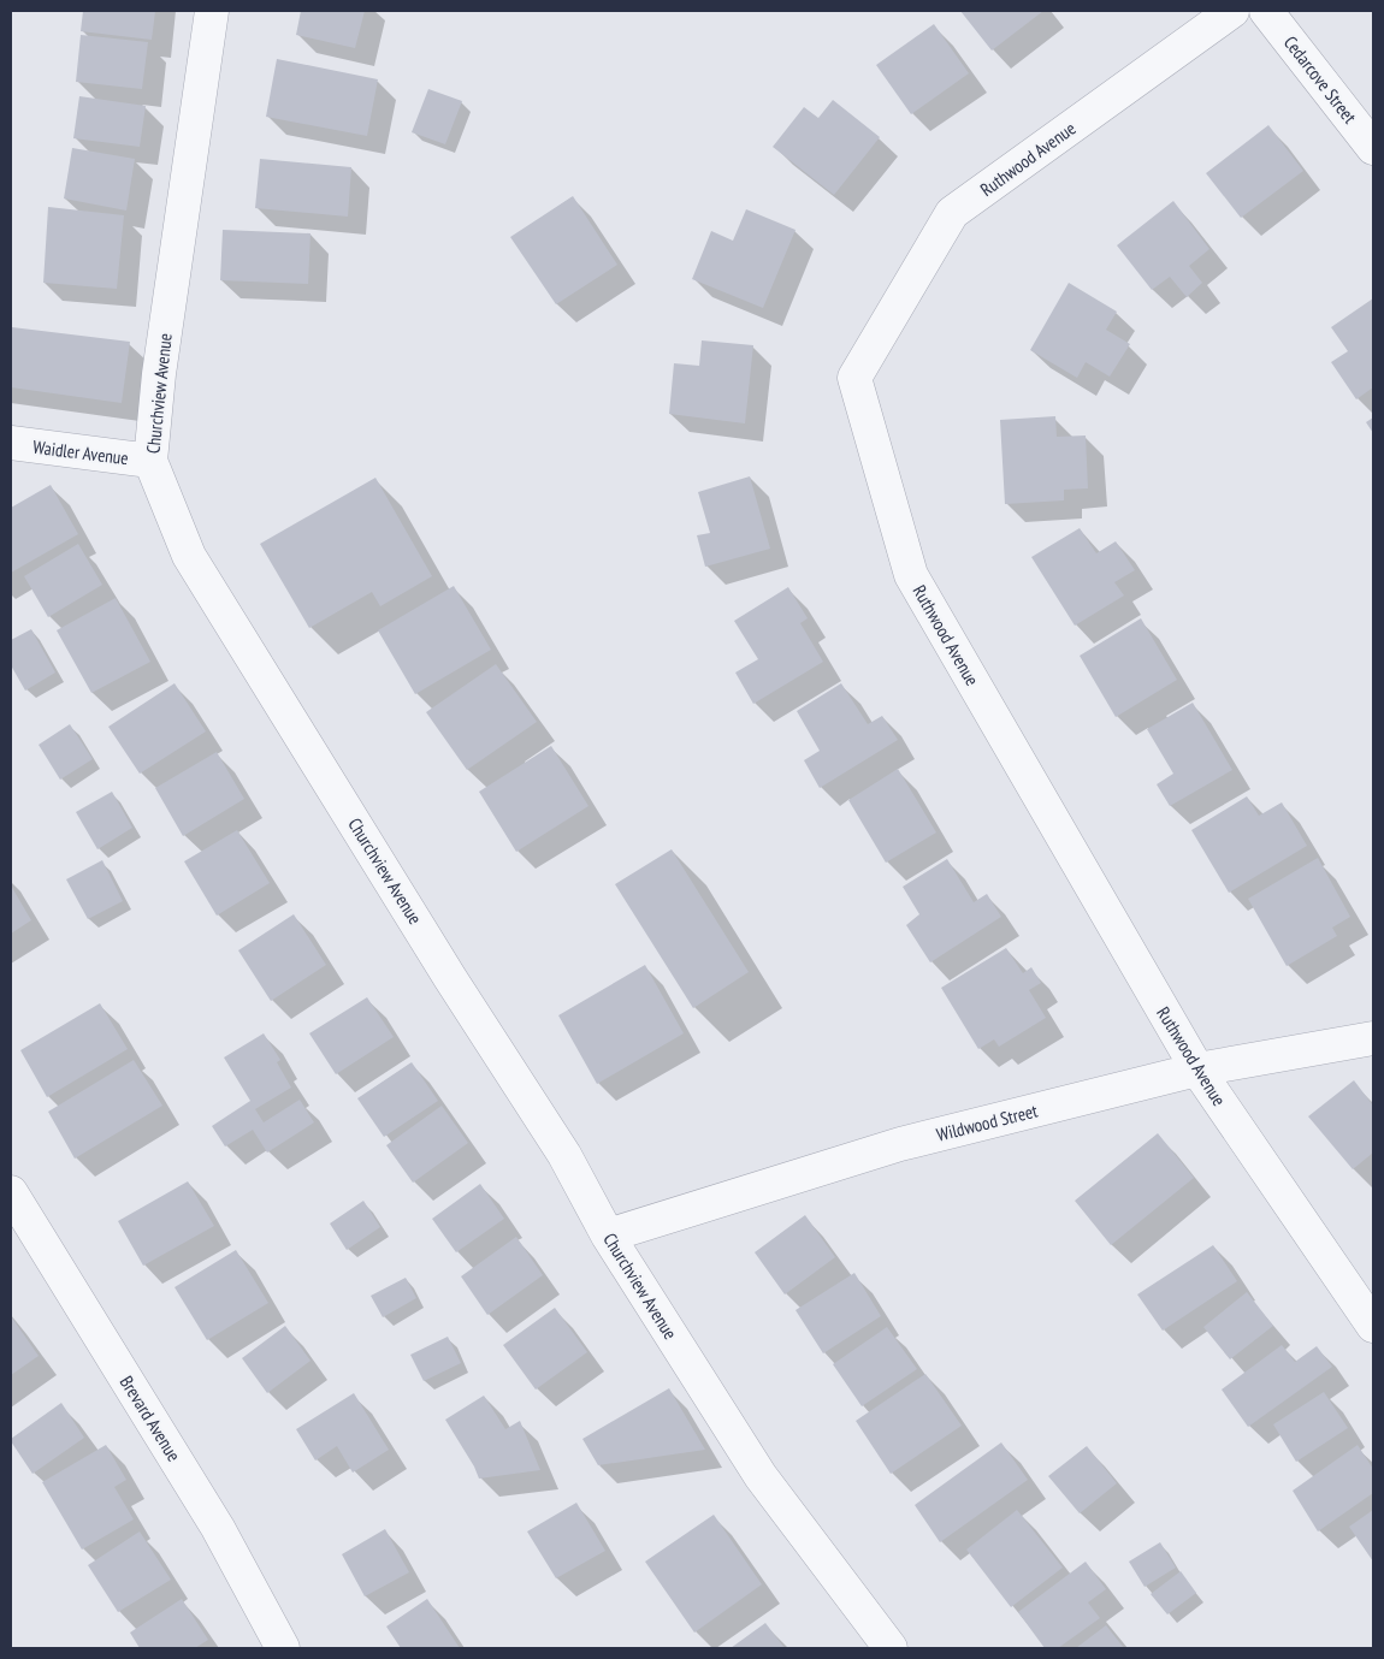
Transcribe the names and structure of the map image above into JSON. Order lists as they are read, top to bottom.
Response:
{
  "streets": {
    "street": [
      "Cedarcove Street",
      "Ruthwood Avenue",
      "Churchview Avenue",
      "Waidler Avenue",
      "Wildwood Street",
      "Brevard Avenue"
    ]
  },
  "crossings": [
    ["Ruthwood Avenue", "Wildwood Street"],
    ["Churchview Avenue", "Waidler Avenue"],
    ["Churchview Avenue", "Wildwood Street"]
  ]
}
